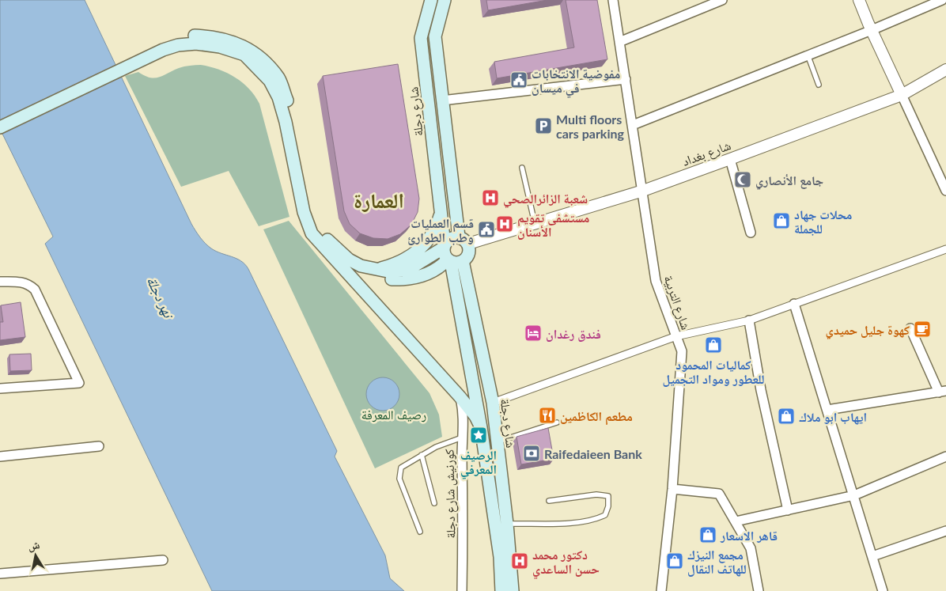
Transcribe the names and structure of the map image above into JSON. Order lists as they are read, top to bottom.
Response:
{
  "streets": {
    "main road": ["شارع دجلة"],
    "street": ["شارع بغداد", "شارع التربية", "كورنيش شارع دجلة"]
  },
  "crossings": [
    ["شارع بغداد", "شارع التربية"]
  ],
  "districts": ["العمارة"],
  "water": ["نهر دجلة"],
  "parks": ["رصيف المعرفة"],
  "places": {
    "public building": ["مفوضية الانتخابات في ميسان", "قسم العمليات وطب الطوارئ"],
    "parking": ["Multi floors cars parking"],
    "mosque": ["جامع الأنصاري"],
    "hospital": ["شعبة الزائرالصحي", "مستشفى تقويم الأسنان", "دكتور محمد حسن الساعدي"],
    "shop": [
      "محلات جهاد للجملة",
      "كماليات المحمود للعطور ومواد التجميل",
      "ايهاب ابو ملاك",
      "قاهر الاسعار",
      "مجمع النيزك للهاتف النقال"
    ],
    "cafe": ["كهوة جليل حميدي"],
    "hotel": ["فندق رغدان"],
    "restaurant": ["مطعم الكاظمين"],
    "place": ["الرصيف المعرفي"],
    "bank": ["Raifedaieen Bank"]
  },
  "north": "top"
}
